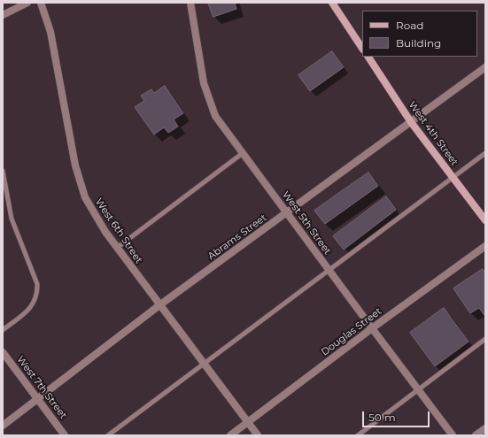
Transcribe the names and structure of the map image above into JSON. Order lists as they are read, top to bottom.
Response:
{
  "streets": {
    "main road": ["West 4th Street"],
    "street": [
      "West 5th Street",
      "West 6th Street",
      "Abrams Street",
      "Douglas Street",
      "West 7th Street"
    ]
  },
  "crossings": [
    ["West 4th Street", "Abrams Street"],
    ["West 5th Street", "Abrams Street"],
    ["West 5th Street", "Douglas Street"],
    ["West 6th Street", "Abrams Street"],
    ["West 6th Street", "Douglas Street"],
    ["Abrams Street", "West 7th Street"]
  ],
  "legend": ["Road", "Building"],
  "scale_bar": "50 m"
}
